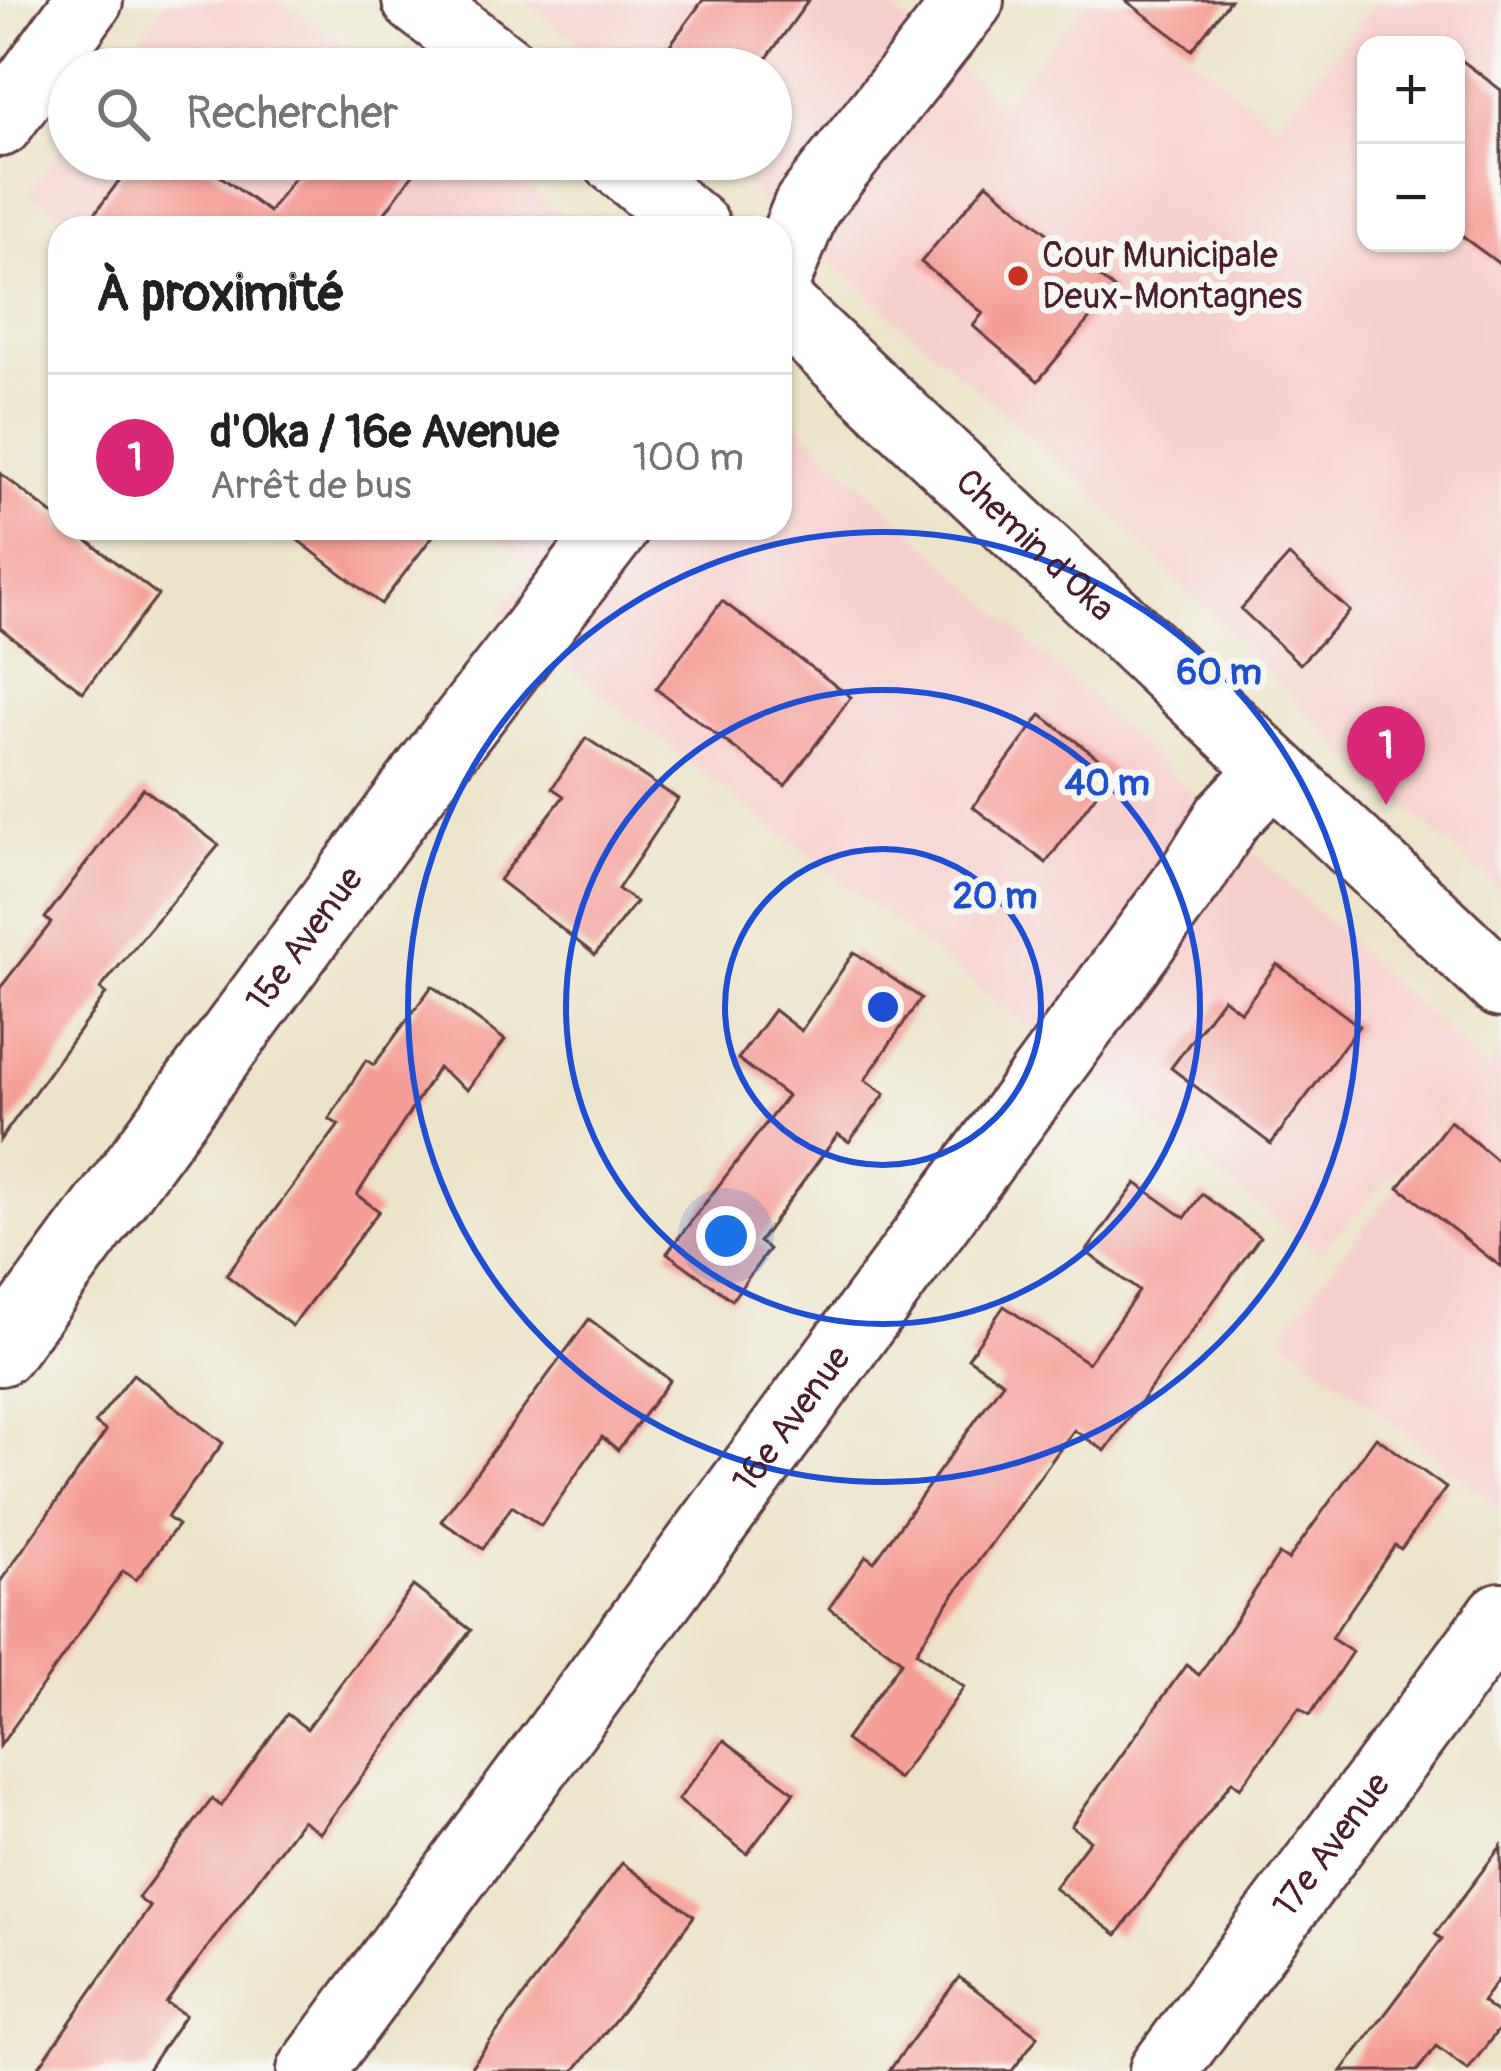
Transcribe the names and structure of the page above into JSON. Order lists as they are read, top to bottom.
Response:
{
  "streets": {
    "street": [
      "Chemin d'Oka",
      "15e Avenue",
      "16e Avenue",
      "17e Avenue"
    ]
  },
  "crossings": [
    ["Chemin d'Oka", "16e Avenue"]
  ],
  "places": ["Cour Municipale Deux-Montagnes"],
  "page": {
    "map_buttons": ["+", "−"],
    "search": "Rechercher",
    "heading": "À proximité",
    "list": [
      {
        "mark": "1",
        "name": "d'Oka / 16e Avenue",
        "note": "Arrêt de bus",
        "value": "100 m"
      }
    ],
    "pins": "1"
  },
  "rings": ["60 m", "40 m", "20 m"]
}
